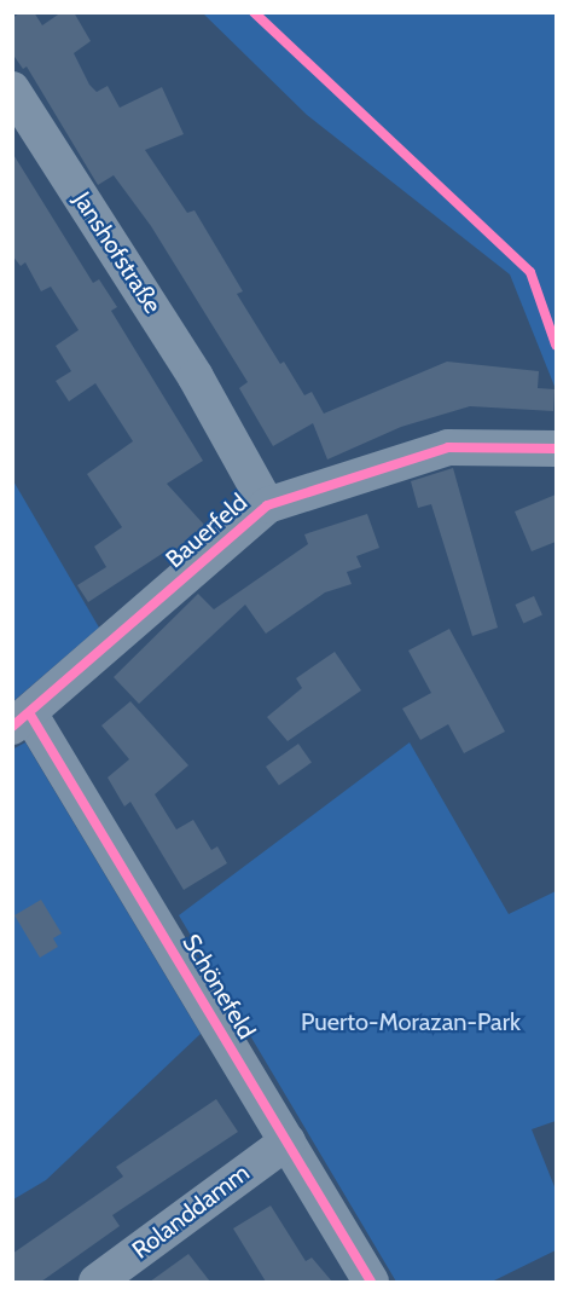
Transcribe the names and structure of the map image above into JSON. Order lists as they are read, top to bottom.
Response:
{
  "streets": {
    "street": [
      "Janshofstraße",
      "Bauerfeld",
      "Schönefeld",
      "Rolanddamm"
    ]
  },
  "crossings": [
    ["Janshofstraße", "Bauerfeld"],
    ["Bauerfeld", "Schönefeld"],
    ["Schönefeld", "Rolanddamm"]
  ],
  "parks": ["Puerto-Morazan-Park"]
}
